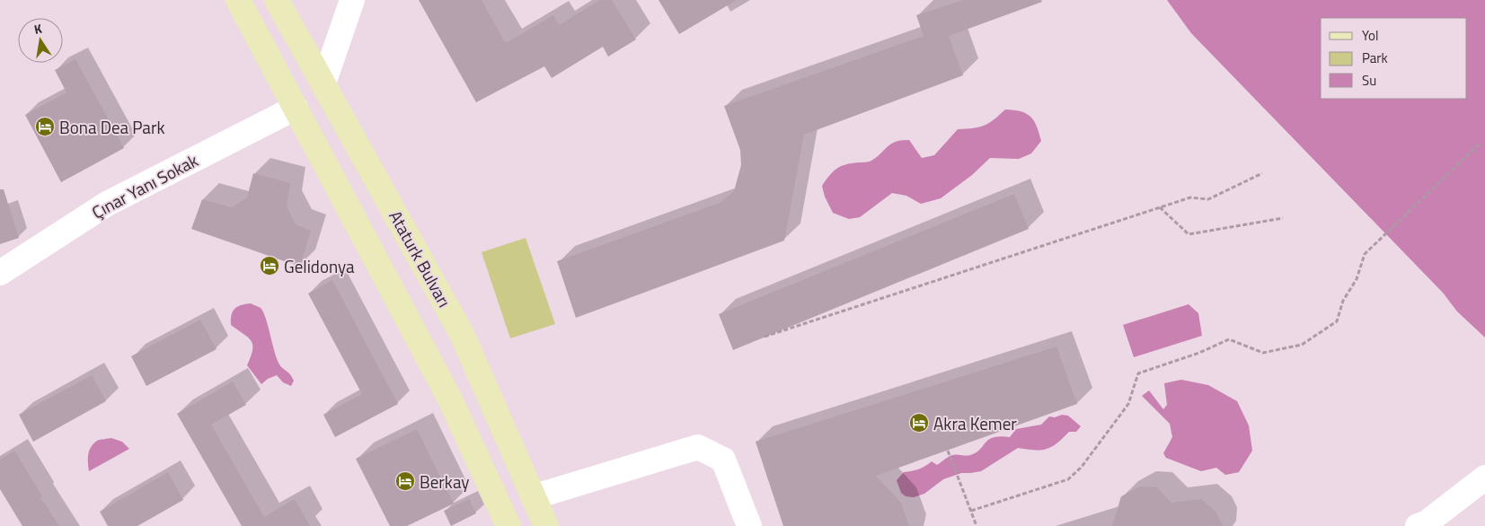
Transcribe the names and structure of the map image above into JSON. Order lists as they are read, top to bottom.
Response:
{
  "streets": {
    "main road": ["Ataturk Bulvarı"],
    "street": ["Çınar Yanı Sokak"]
  },
  "places": {
    "hotel": [
      "Bona Dea Park",
      "Gelidonya",
      "Akra Kemer",
      "Berkay"
    ]
  },
  "legend": ["Yol", "Park", "Su"],
  "north": "top"
}
